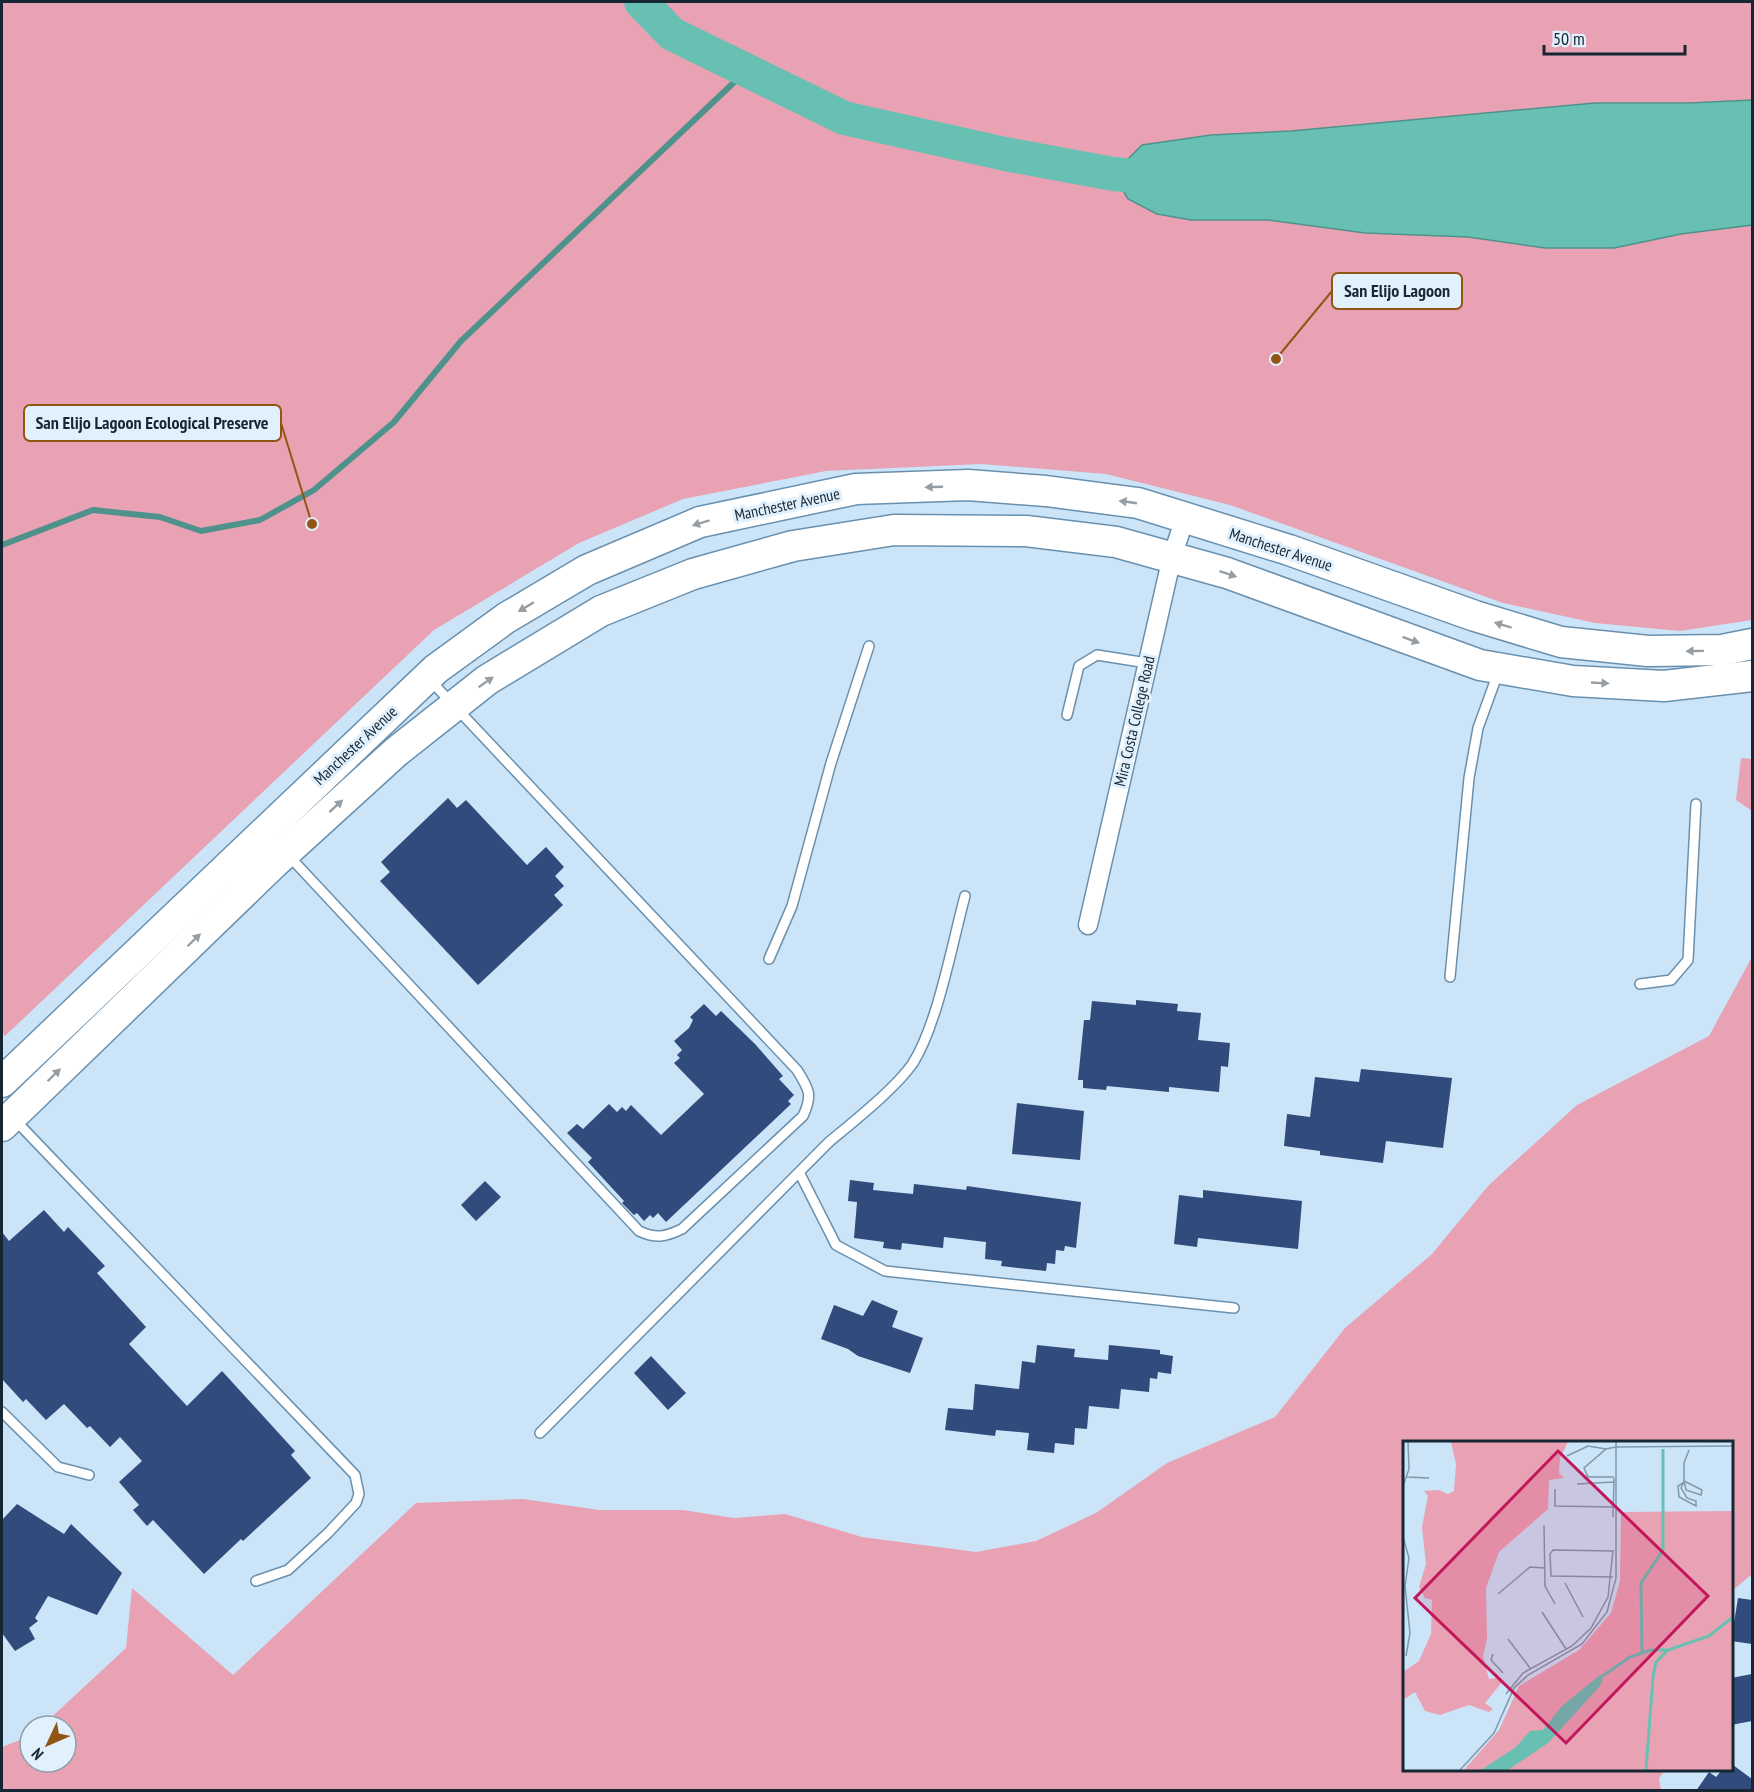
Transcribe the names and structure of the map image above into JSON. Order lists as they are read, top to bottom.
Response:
{
  "streets": {
    "main road": ["Manchester Avenue"],
    "street": ["Mira Costa College Road"]
  },
  "crossings": [
    ["Manchester Avenue", "Mira Costa College Road"]
  ],
  "places": ["San Elijo Lagoon", "San Elijo Lagoon Ecological Preserve"],
  "scale_bar": "50 m",
  "north": "bottom left"
}
